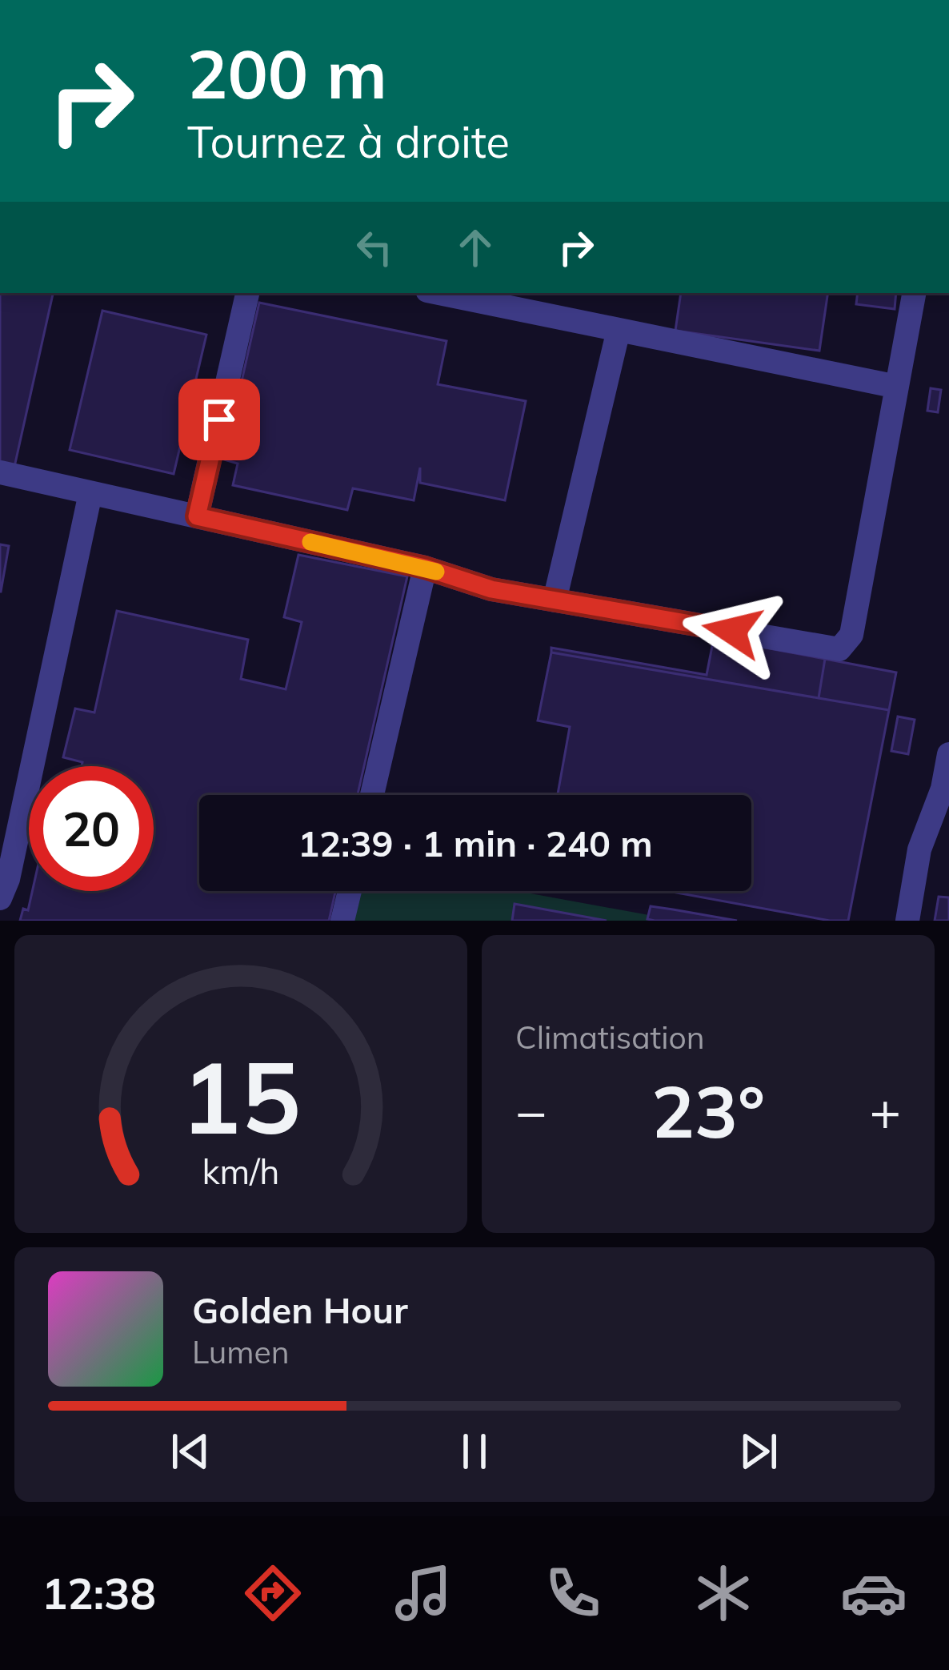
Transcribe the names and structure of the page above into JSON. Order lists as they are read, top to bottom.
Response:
{
  "page": {
    "turn": ["200 m", "Tournez à droite"],
    "limit": "20",
    "trip": "12:39 · 1 min · 240 m",
    "tile": "Climatisation",
    "heat": ["−", "23°", "+"],
    "song": ["Golden Hour", "Lumen"],
    "tabs": "12:38",
    "gauge": ["15", "km/h"]
  }
}
